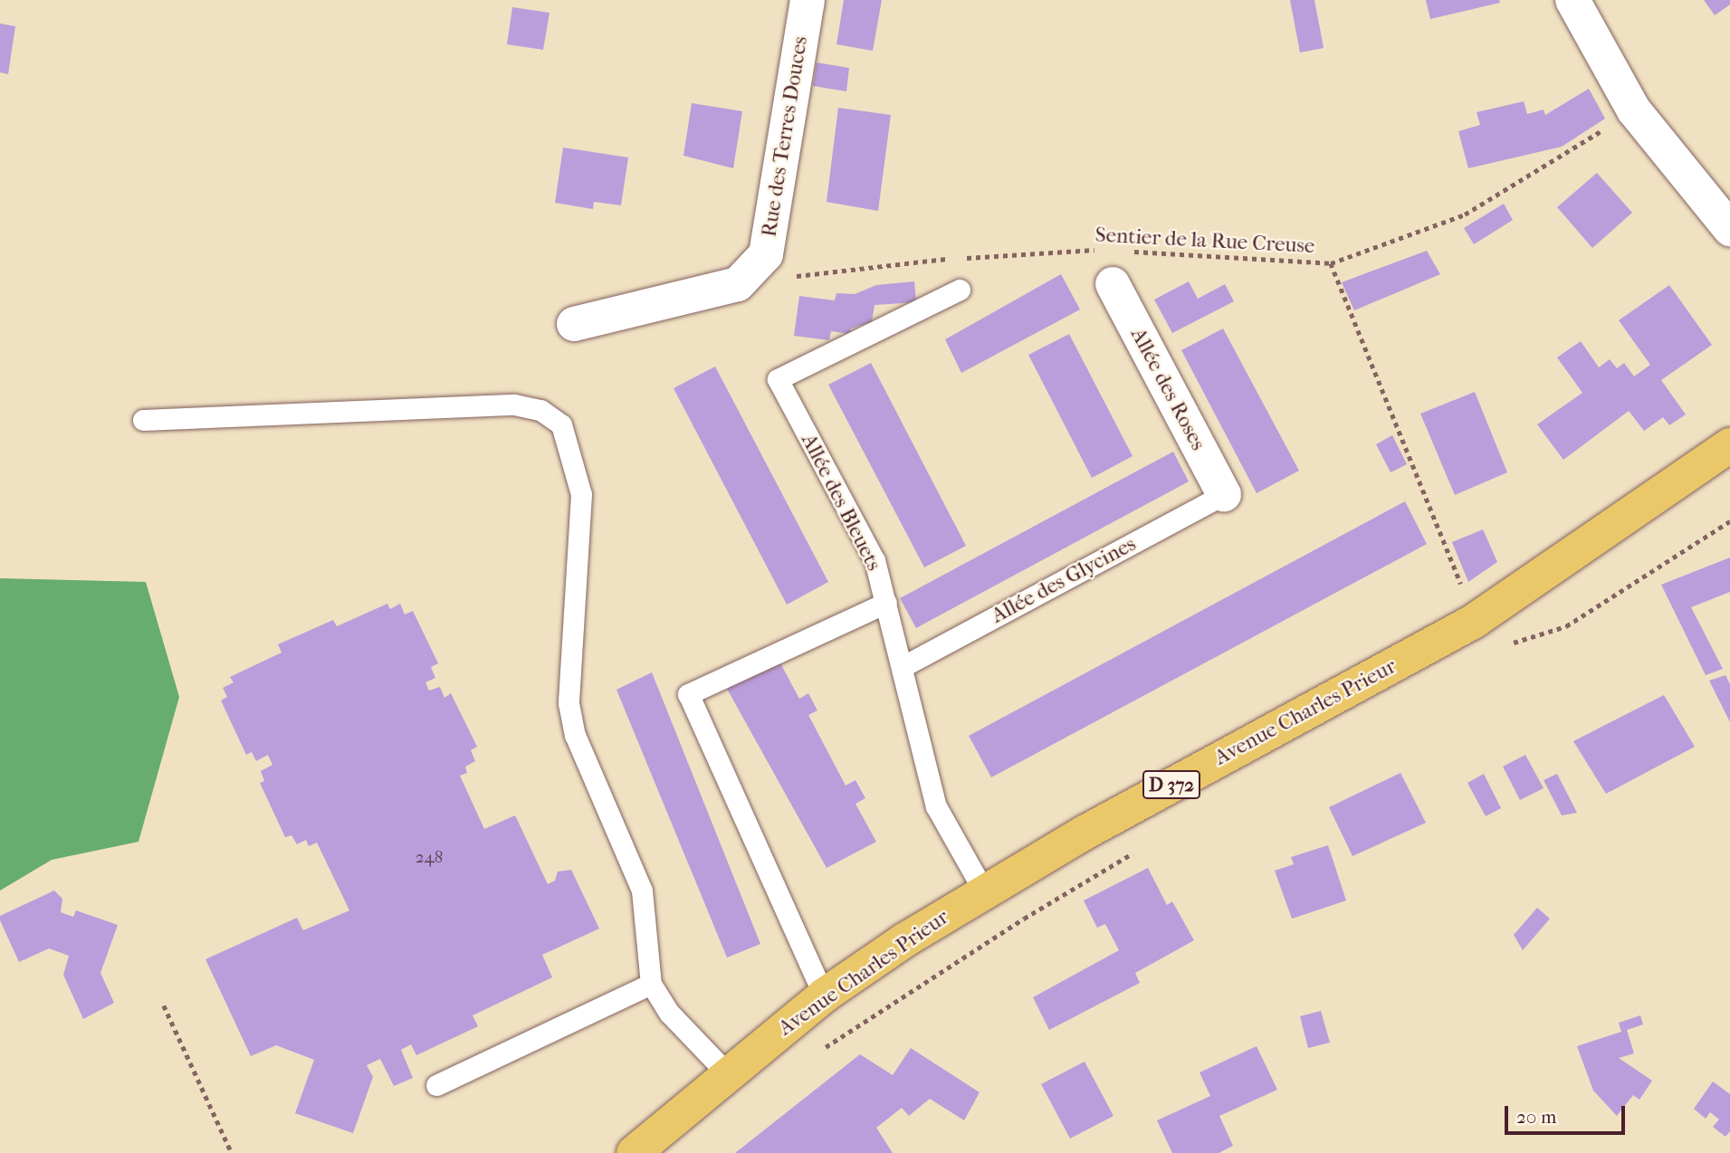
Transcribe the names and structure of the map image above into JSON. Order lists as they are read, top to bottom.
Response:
{
  "streets": {
    "main road": ["Avenue Charles Prieur", "D 372"],
    "street": ["Rue des Terres Douces", "Allée des Roses"],
    "lane": ["Allée des Bleuets", "Allée des Glycines"],
    "path": ["Sentier de la Rue Creuse"]
  },
  "crossings": [
    ["Rue des Terres Douces", "Sentier de la Rue Creuse"],
    ["Allée des Roses", "Allée des Glycines"],
    ["Allée des Bleuets", "Allée des Glycines"],
    ["Allée des Bleuets", "Avenue Charles Prieur"]
  ],
  "house_numbers": ["248"],
  "scale_bar": "20 m"
}
